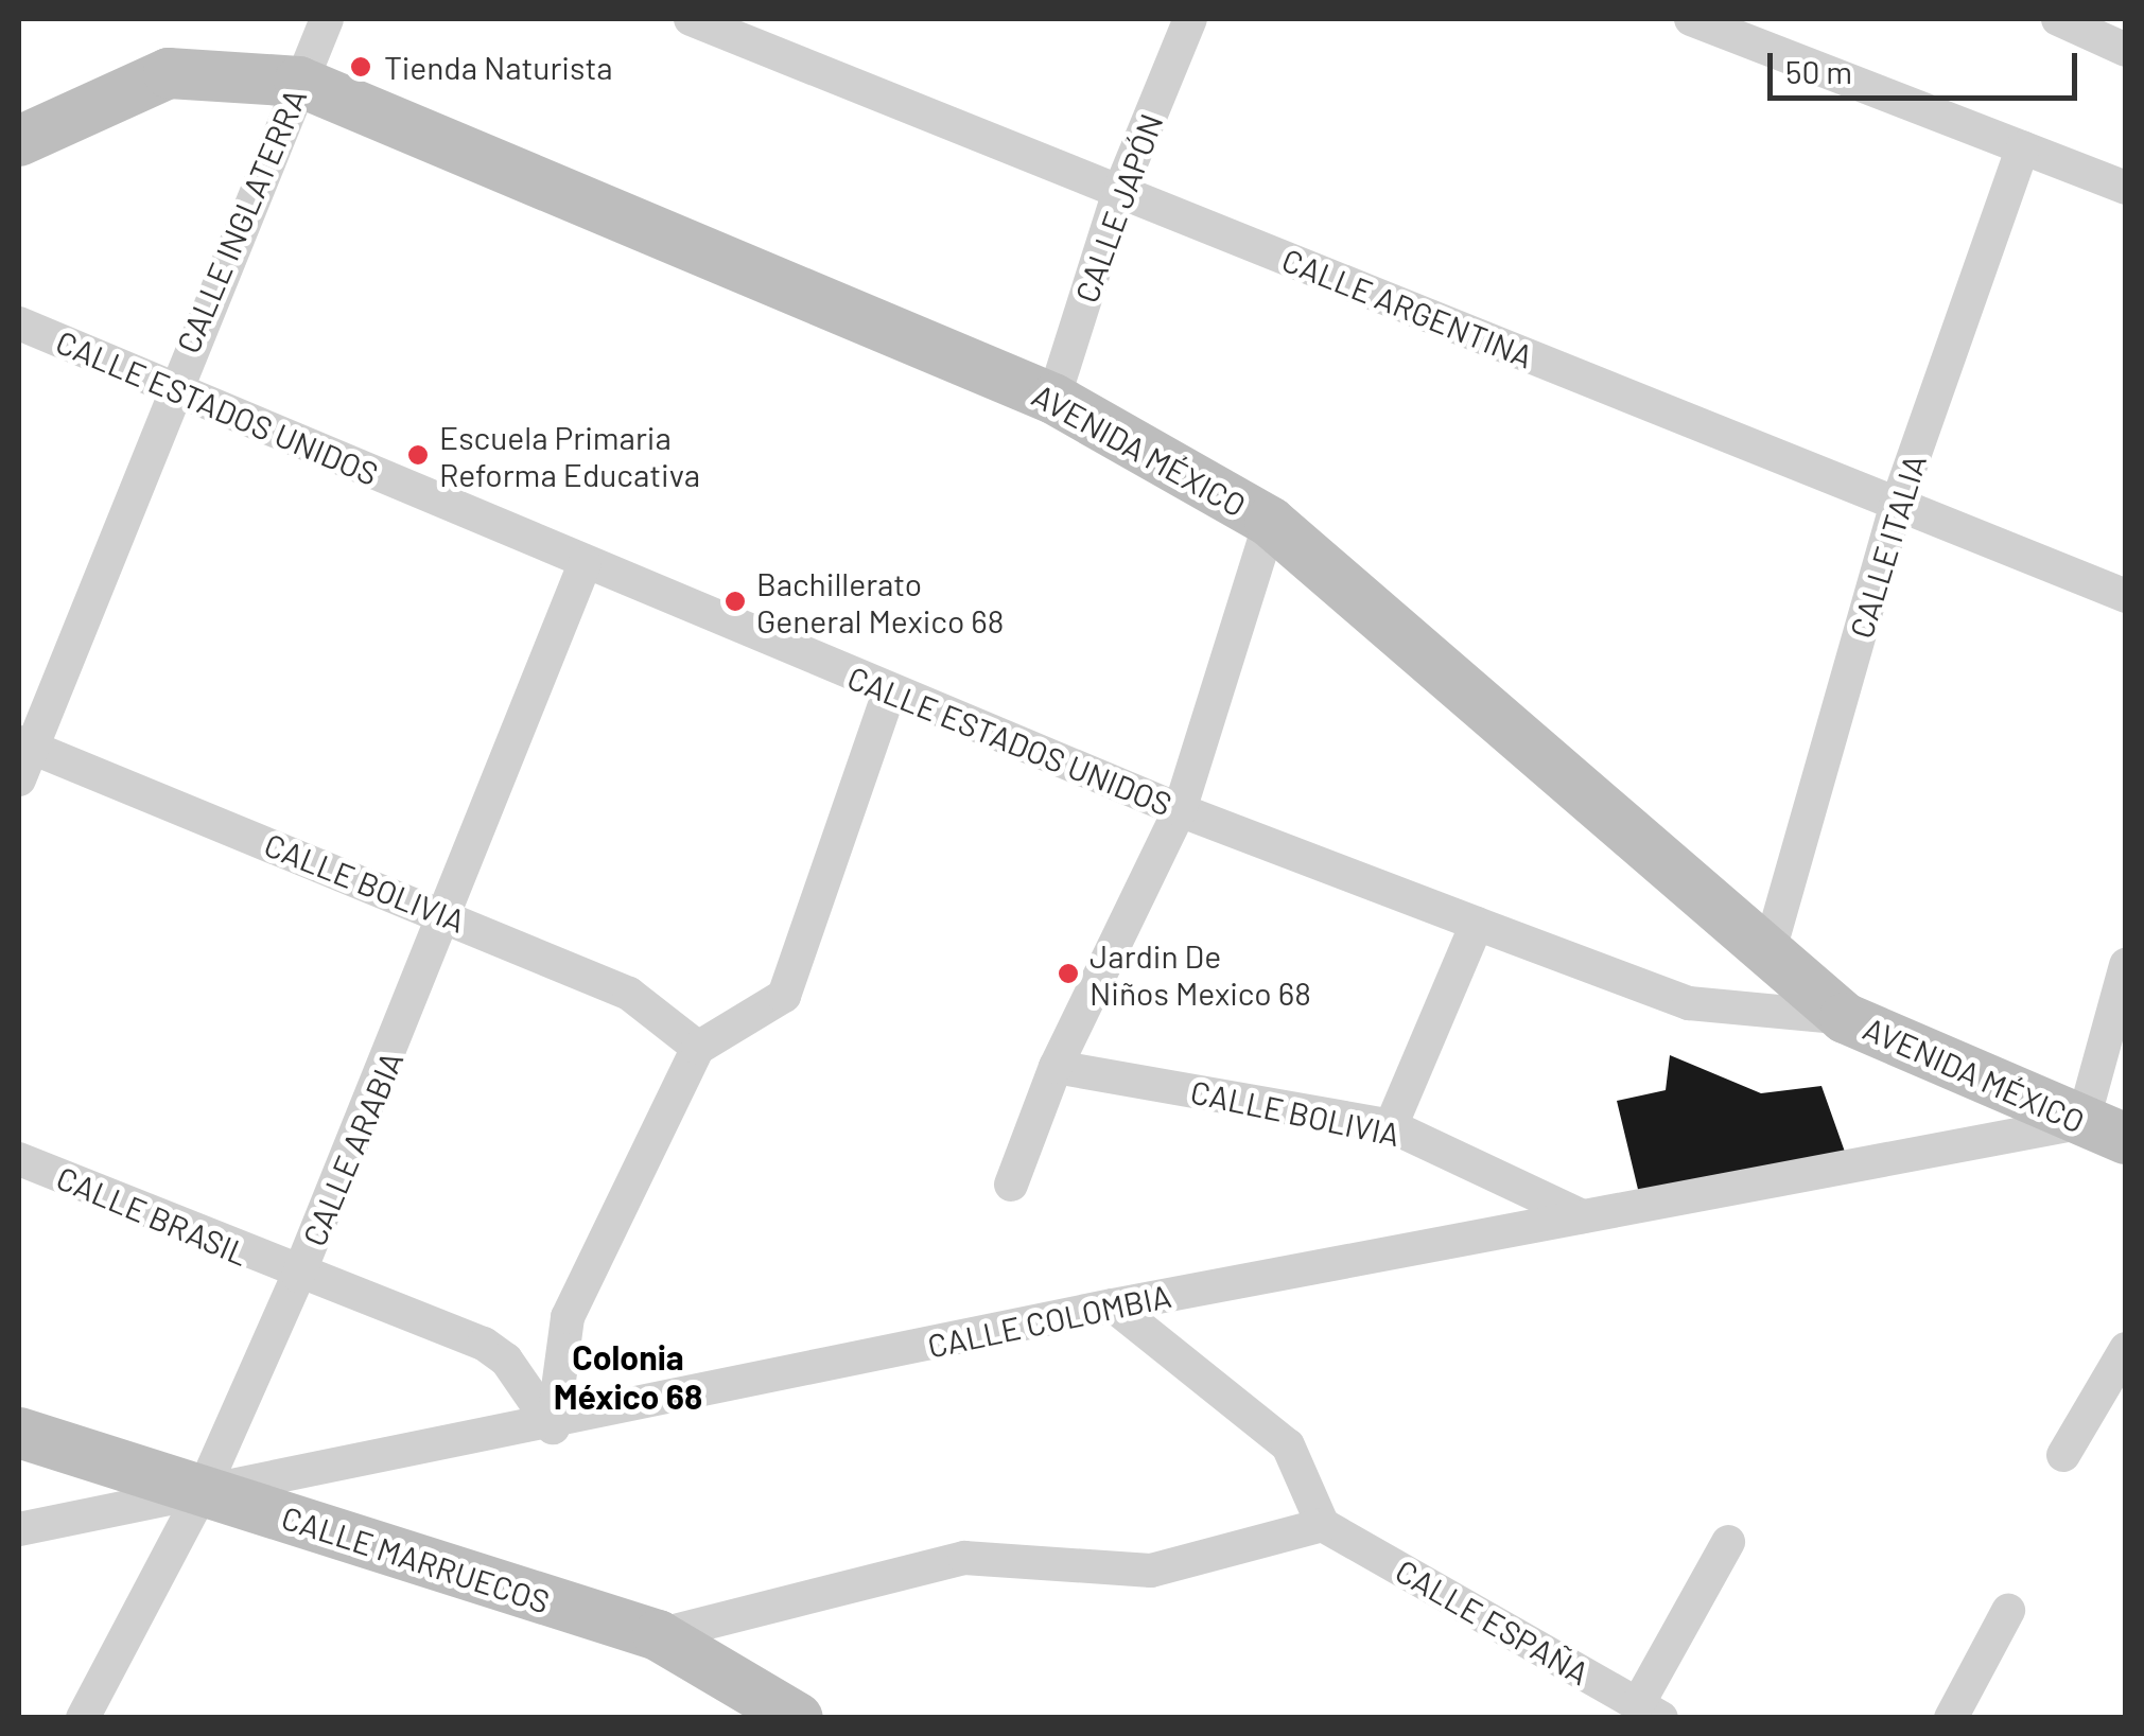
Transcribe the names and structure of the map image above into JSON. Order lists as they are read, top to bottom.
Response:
{
  "streets": {
    "street": [
      "CALLE JAPÓN",
      "CALLE INGLATERRA",
      "CALLE ARGENTINA",
      "CALLE ESTADOS UNIDOS",
      "AVENIDA MÉXICO",
      "CALLE ITALIA",
      "CALLE BOLIVIA",
      "CALLE ARABIA",
      "CALLE BRASIL",
      "CALLE COLOMBIA",
      "CALLE MARRUECOS",
      "CALLE ESPAÑA"
    ]
  },
  "crossings": [
    ["CALLE JAPÓN", "CALLE ARGENTINA"],
    ["CALLE JAPÓN", "AVENIDA MÉXICO"],
    ["CALLE INGLATERRA", "CALLE ESTADOS UNIDOS"],
    ["CALLE INGLATERRA", "AVENIDA MÉXICO"],
    ["CALLE INGLATERRA", "CALLE BOLIVIA"],
    ["CALLE ARGENTINA", "CALLE ITALIA"],
    ["CALLE ESTADOS UNIDOS", "AVENIDA MÉXICO"],
    ["CALLE ESTADOS UNIDOS", "CALLE ARABIA"],
    ["AVENIDA MÉXICO", "CALLE ITALIA"],
    ["AVENIDA MÉXICO", "CALLE COLOMBIA"],
    ["CALLE BOLIVIA", "CALLE ARABIA"],
    ["CALLE BOLIVIA", "CALLE COLOMBIA"],
    ["CALLE ARABIA", "CALLE BRASIL"],
    ["CALLE ARABIA", "CALLE COLOMBIA"],
    ["CALLE ARABIA", "CALLE MARRUECOS"],
    ["CALLE BRASIL", "CALLE COLOMBIA"],
    ["CALLE COLOMBIA", "CALLE MARRUECOS"]
  ],
  "districts": ["Colonia México 68"],
  "places": [
    "Tienda Naturista",
    "Escuela Primaria Reforma Educativa",
    "Bachillerato General Mexico 68",
    "Jardin De Niños Mexico 68"
  ],
  "scale_bar": "50 m"
}
